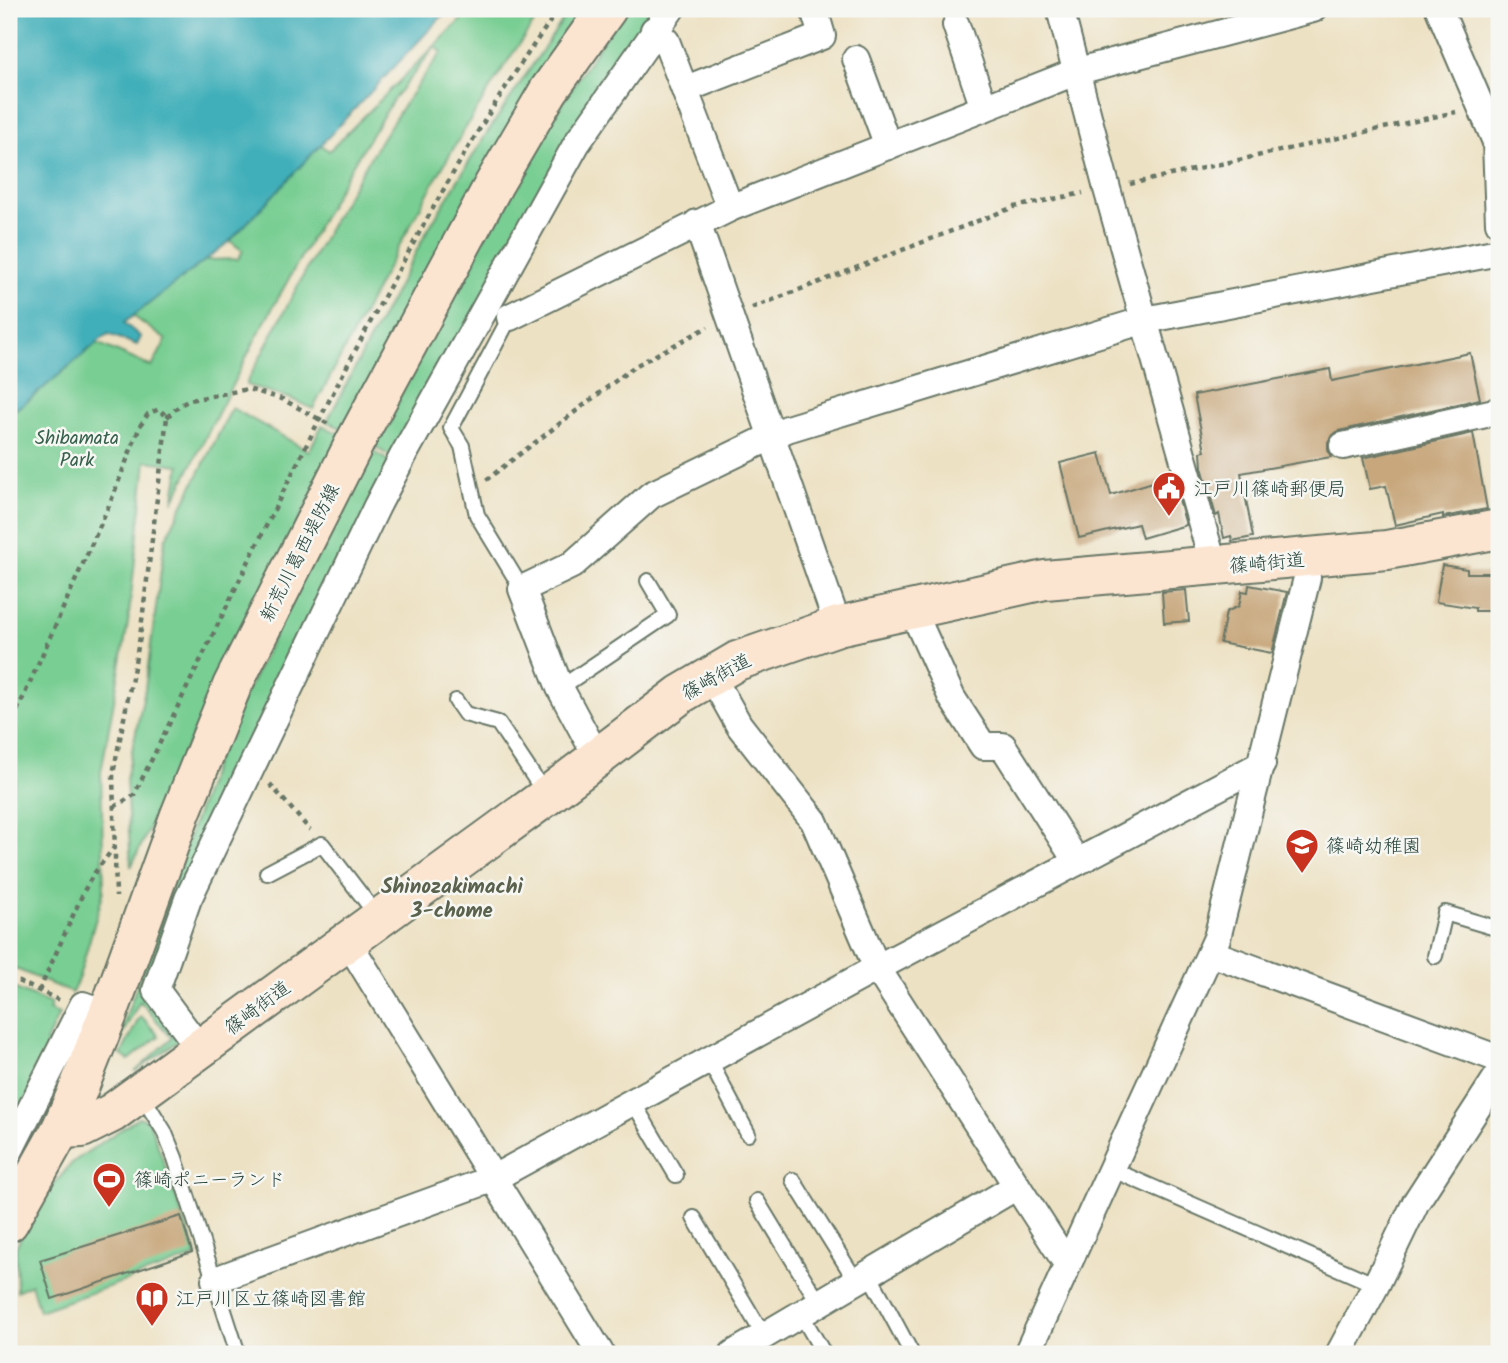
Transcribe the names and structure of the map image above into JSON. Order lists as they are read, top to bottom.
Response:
{
  "streets": {
    "street": ["新荒川葛西堤防線", "篠崎街道"]
  },
  "crossings": [
    ["新荒川葛西堤防線", "篠崎街道"]
  ],
  "districts": ["Shinozakimachi 3-chome"],
  "parks": ["Shibamata Park"],
  "places": {
    "public building": ["江戸川篠崎郵便局"],
    "school or university": ["篠崎幼稚園"],
    "sports": ["篠崎ポニーランド"],
    "library": ["江戸川区立篠崎図書館"]
  }
}
